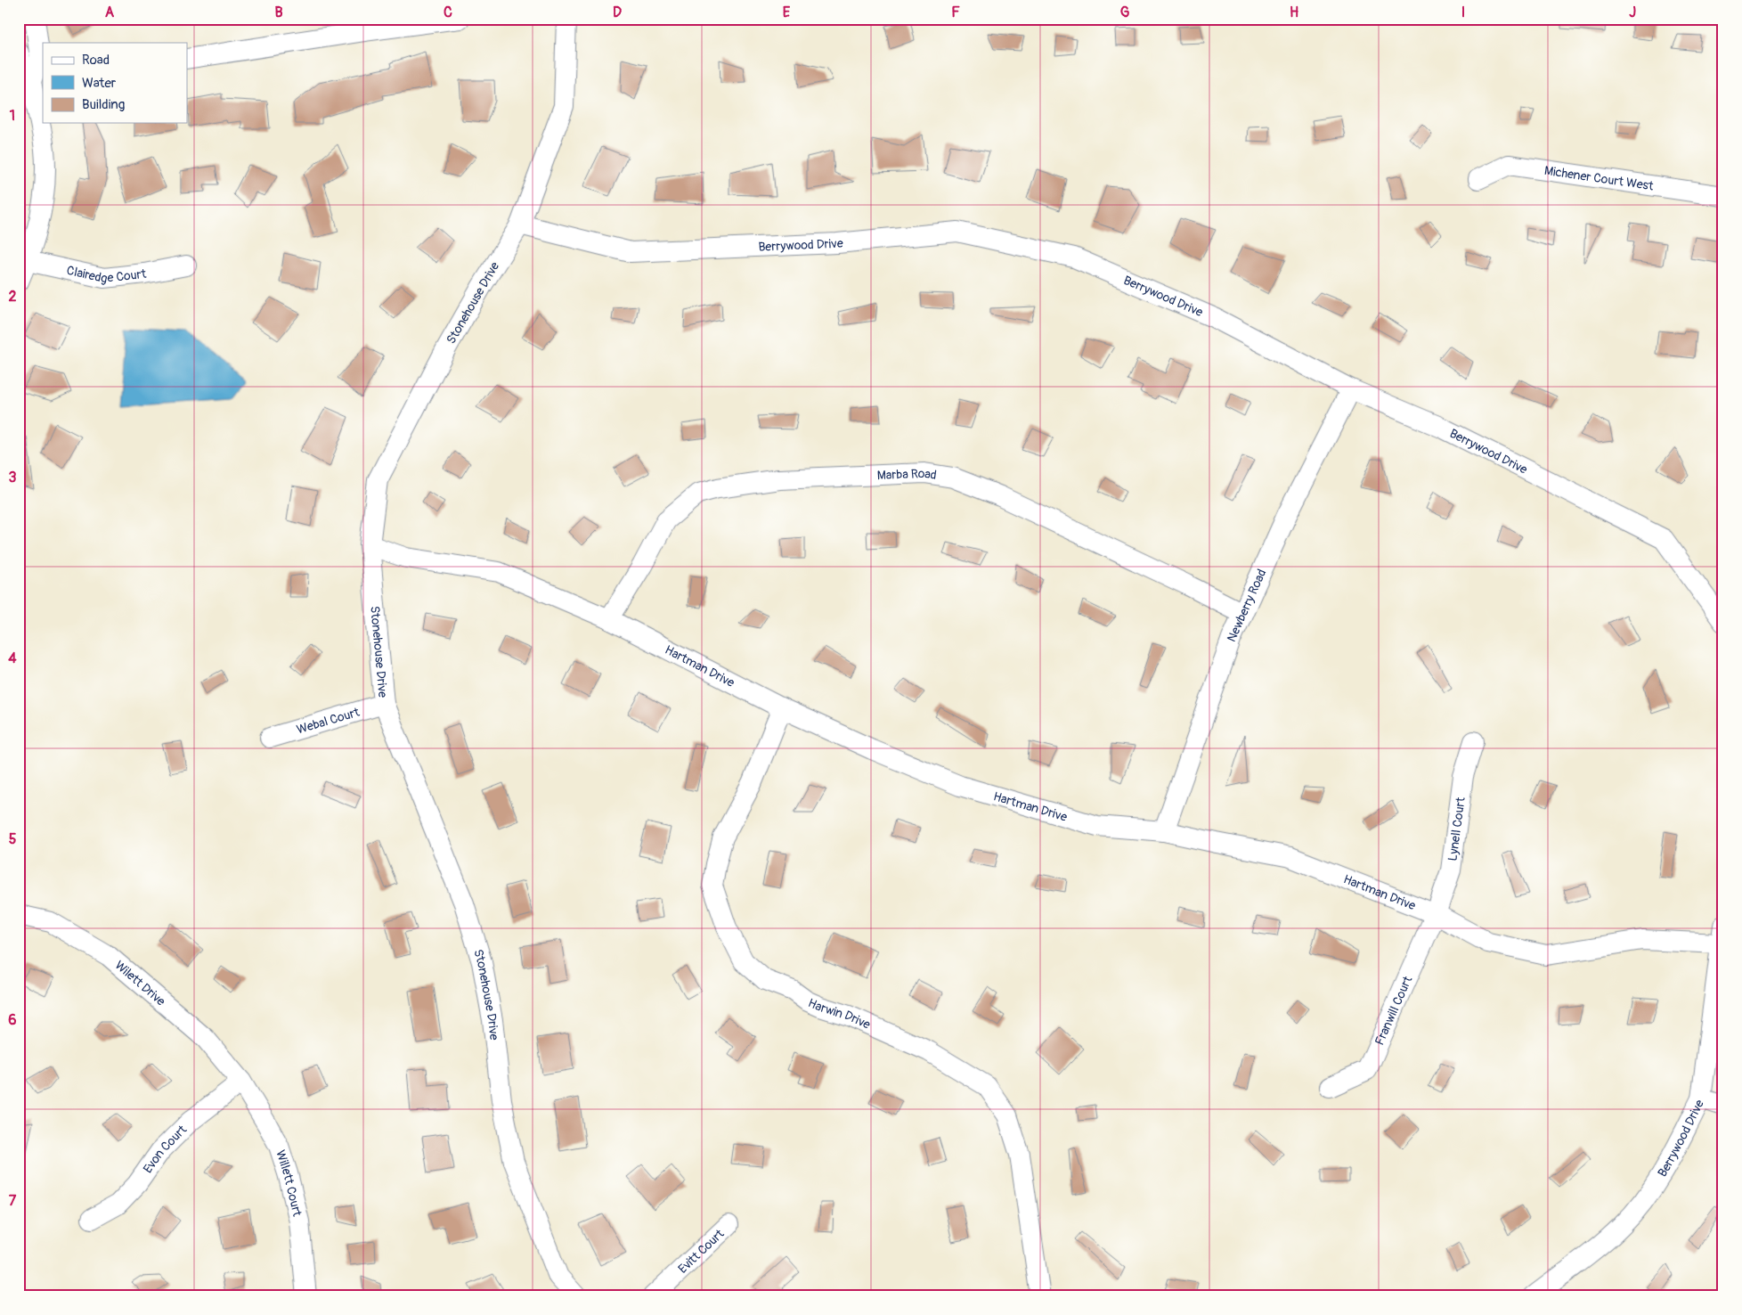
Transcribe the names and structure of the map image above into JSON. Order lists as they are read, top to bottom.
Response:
{
  "streets": {
    "street": [
      "Michener Court West",
      "Berrywood Drive",
      "Clairedge Court",
      "Stonehouse Drive",
      "Marba Road",
      "Newberry Road",
      "Hartman Drive",
      "Webal Court",
      "Lynell Court",
      "Wilett Drive",
      "Franwill Court",
      "Harwin Drive",
      "Evon Court",
      "Willett Court",
      "Evitt Court"
    ]
  },
  "crossings": [
    ["Berrywood Drive", "Stonehouse Drive"],
    ["Berrywood Drive", "Newberry Road"],
    ["Berrywood Drive", "Hartman Drive"],
    ["Stonehouse Drive", "Hartman Drive"],
    ["Stonehouse Drive", "Webal Court"],
    ["Marba Road", "Newberry Road"],
    ["Marba Road", "Hartman Drive"],
    ["Newberry Road", "Hartman Drive"],
    ["Hartman Drive", "Lynell Court"],
    ["Hartman Drive", "Franwill Court"],
    ["Hartman Drive", "Harwin Drive"],
    ["Lynell Court", "Franwill Court"],
    ["Wilett Drive", "Evon Court"],
    ["Wilett Drive", "Willett Court"],
    ["Evon Court", "Willett Court"]
  ],
  "legend": ["Road", "Water", "Building"],
  "grid": {
    "columns": [
      "A",
      "B",
      "C",
      "D",
      "E",
      "F",
      "G",
      "H",
      "I",
      "J"
    ],
    "rows": [
      "1",
      "2",
      "3",
      "4",
      "5",
      "6",
      "7"
    ]
  }
}
